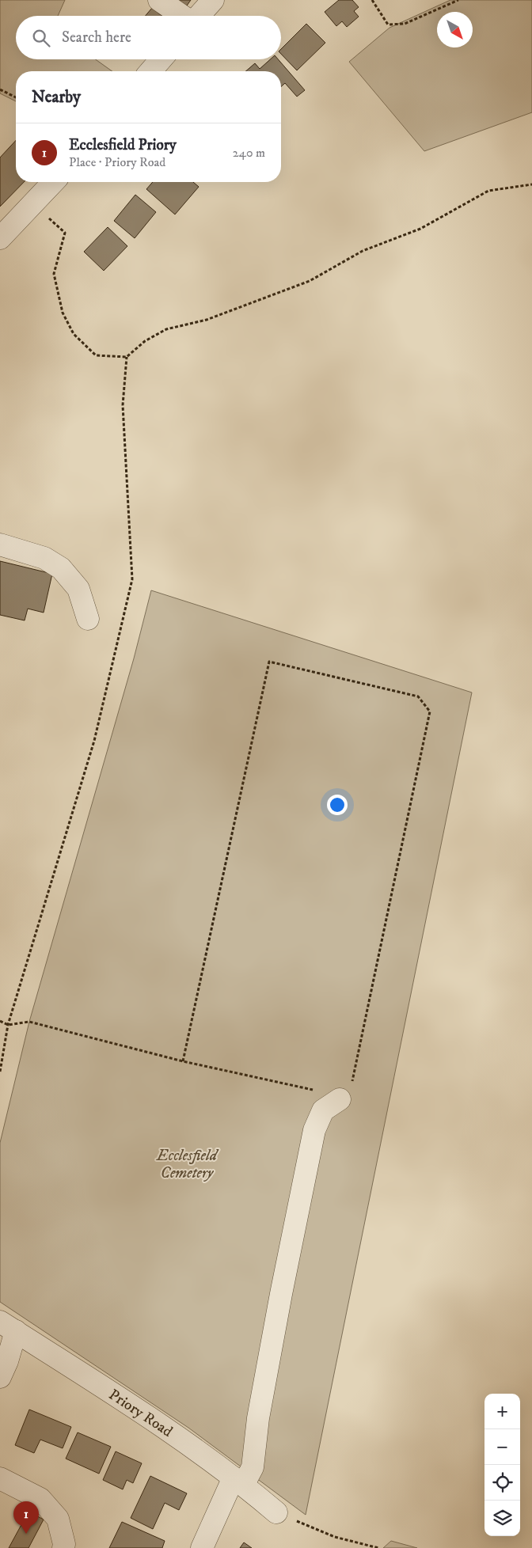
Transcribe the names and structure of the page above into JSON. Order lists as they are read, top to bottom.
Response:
{
  "streets": {
    "street": ["Priory Road"]
  },
  "parks": ["Ecclesfield Cemetery"],
  "north": "bottom right",
  "page": {
    "search": "Search here",
    "heading": "Nearby",
    "list": [
      {
        "mark": "1",
        "name": "Ecclesfield Priory",
        "note": "Place · Priory Road",
        "value": "240 m"
      }
    ],
    "map_buttons": ["+", "−"],
    "pins": "1"
  }
}
